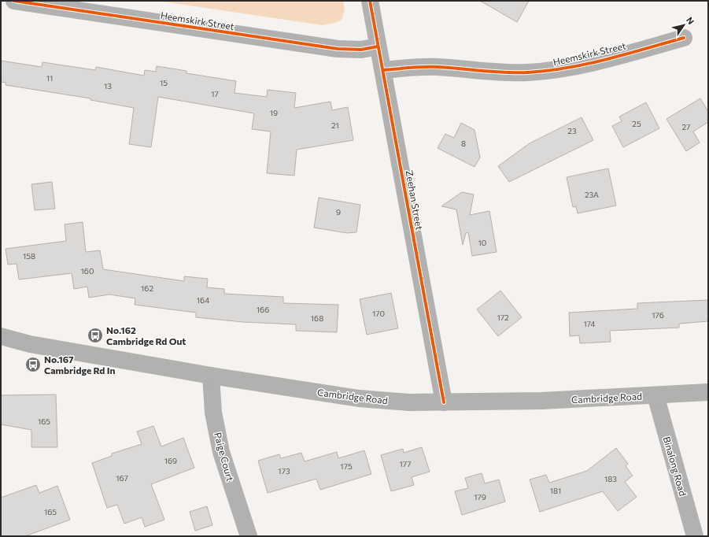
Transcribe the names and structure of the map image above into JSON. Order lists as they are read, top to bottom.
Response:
{
  "streets": {
    "main road": ["Cambridge Road"],
    "street": [
      "Heemskirk Street",
      "Zeehan Street",
      "Paige Court",
      "Binalong Road"
    ]
  },
  "crossings": [
    ["Heemskirk Street", "Zeehan Street"],
    ["Zeehan Street", "Cambridge Road"],
    ["Cambridge Road", "Paige Court"],
    ["Cambridge Road", "Binalong Road"]
  ],
  "places": {
    "bus stop": ["No.162 Cambridge Rd Out", "No.167 Cambridge Rd In"]
  },
  "house_numbers": [
    "11",
    "15",
    "13",
    "17",
    "19",
    "25",
    "21",
    "27",
    "23",
    "8",
    "23A",
    "9",
    "10",
    "158",
    "160",
    "162",
    "164",
    "166",
    "170",
    "176",
    "172",
    "168",
    "174",
    "165",
    "169",
    "177",
    "175",
    "173",
    "167",
    "183",
    "181",
    "179",
    "165"
  ],
  "north": "top right"
}
